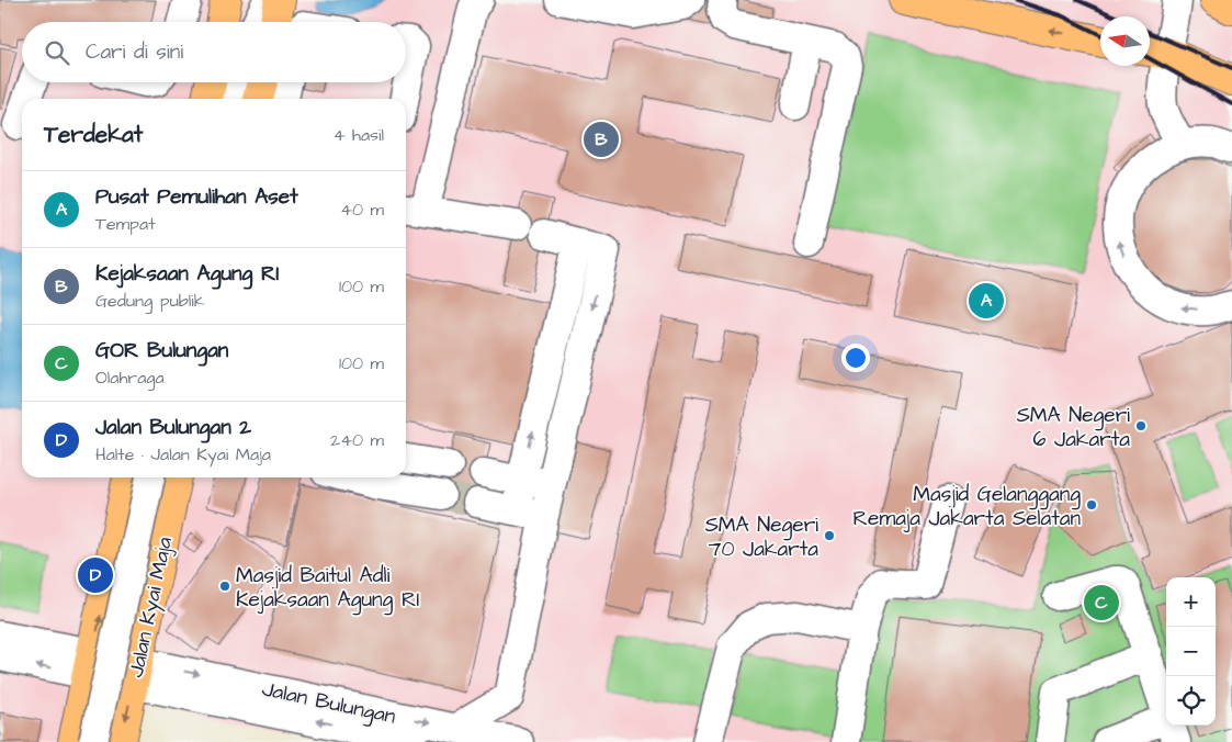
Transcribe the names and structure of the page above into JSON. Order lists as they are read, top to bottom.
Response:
{
  "streets": {
    "main road": ["Jalan Kyai Maja"],
    "street": ["Jalan Bulungan"]
  },
  "crossings": [
    ["Jalan Kyai Maja", "Jalan Bulungan"]
  ],
  "places": [
    "SMA Negeri 6 Jakarta",
    "Masjid Gelanggang Remaja Jakarta Selatan",
    "SMA Negeri 70 Jakarta",
    "Masjid Baitul Adli Kejaksaan Agung RI"
  ],
  "north": "left",
  "page": {
    "search": "Cari di sini",
    "heading": ["Terdekat", "4 hasil"],
    "pins": [
      "B",
      "A",
      "D",
      "C"
    ],
    "list": [
      {
        "mark": "A",
        "name": "Pusat Pemulihan Aset",
        "note": "Tempat",
        "value": "40 m"
      },
      {
        "mark": "B",
        "name": "Kejaksaan Agung RI",
        "note": "Gedung publik",
        "value": "100 m"
      },
      {
        "mark": "C",
        "name": "GOR Bulungan",
        "note": "Olahraga",
        "value": "100 m"
      },
      {
        "mark": "D",
        "name": "Jalan Bulungan 2",
        "note": "Halte · Jalan Kyai Maja",
        "value": "240 m"
      }
    ],
    "map_buttons": ["+", "−"]
  }
}
